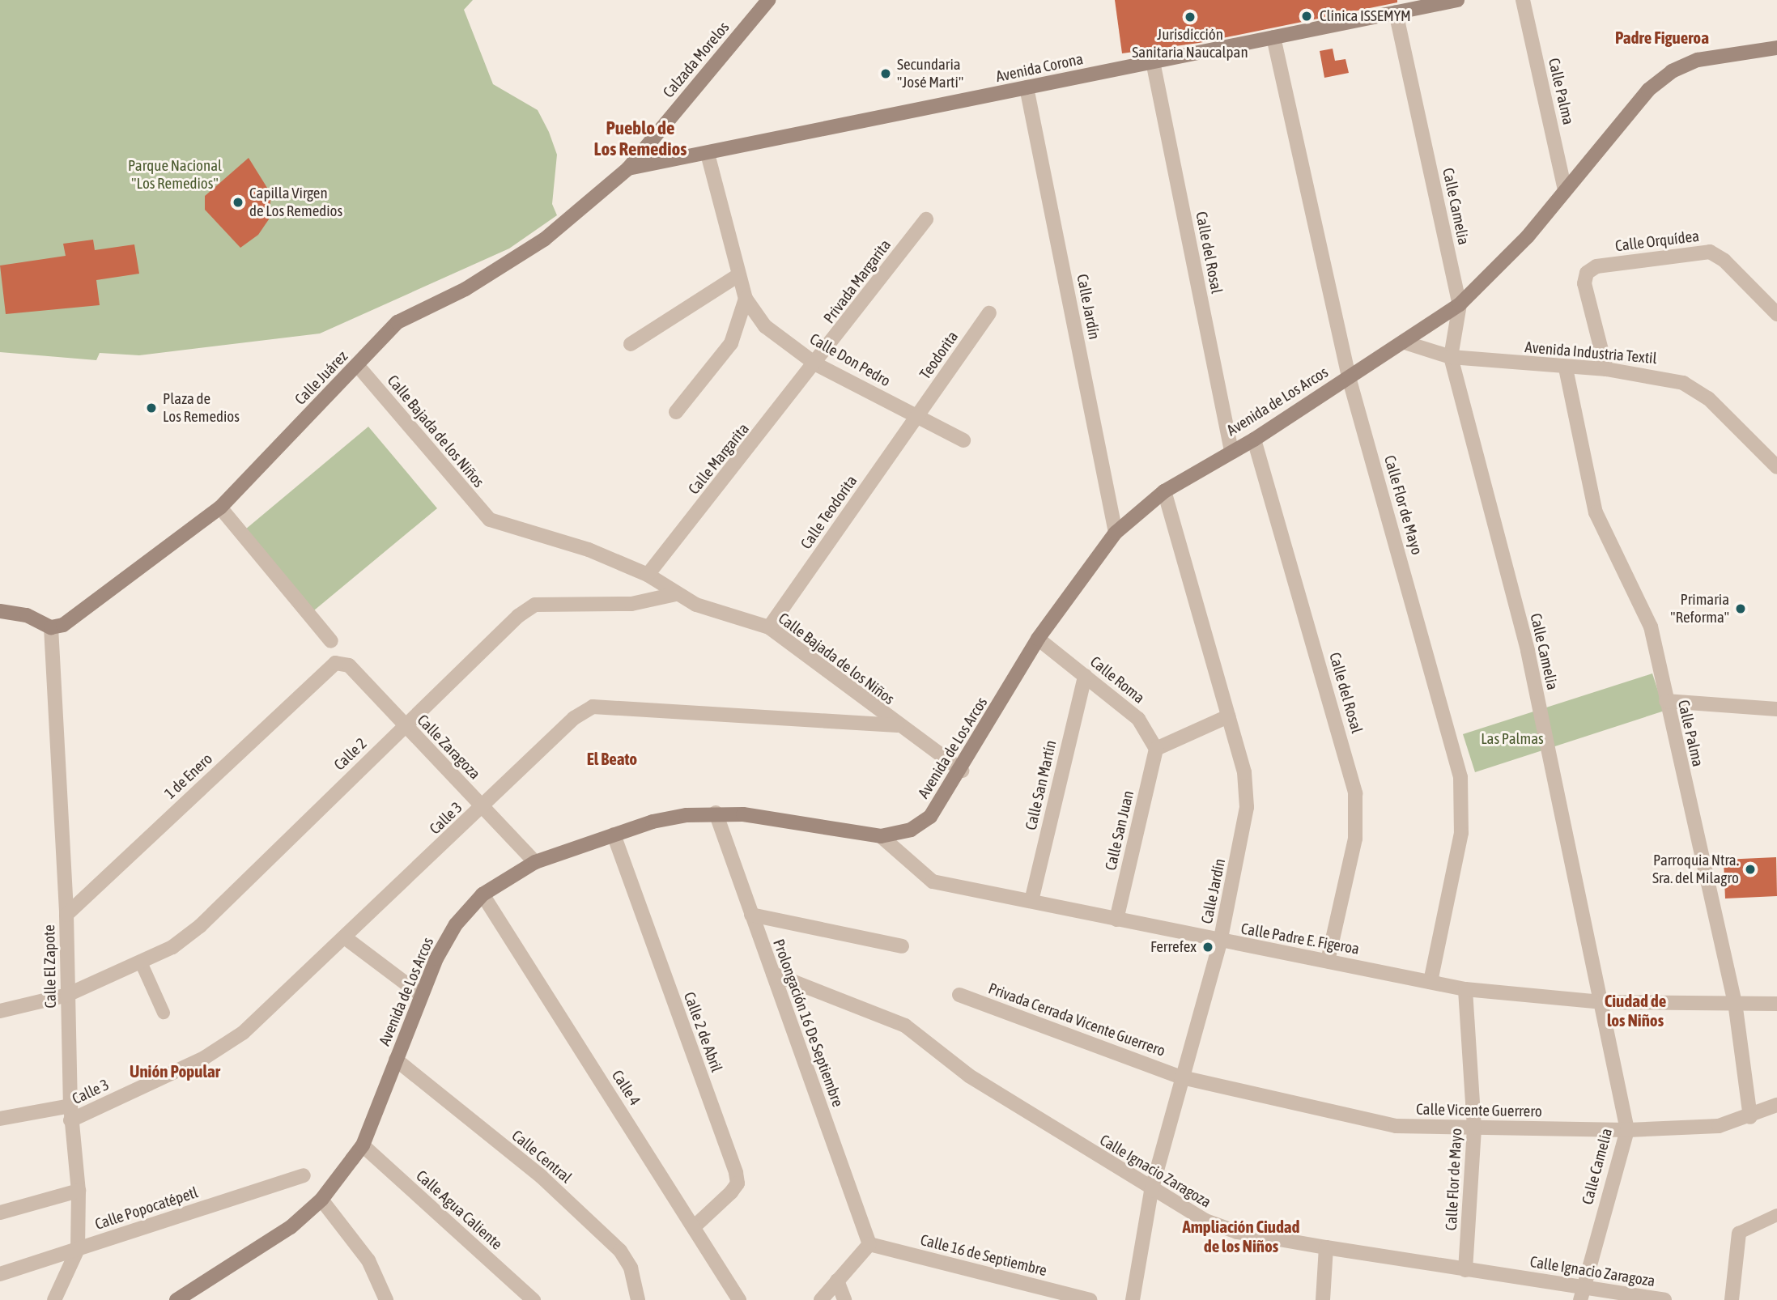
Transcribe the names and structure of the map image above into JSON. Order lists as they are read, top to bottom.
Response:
{
  "streets": {
    "main road": [
      "Calzada Morelos",
      "Avenida Corona",
      "Calle Juárez",
      "Avenida de Los Arcos"
    ],
    "street": [
      "Calle Palma",
      "Calle Camelia",
      "Calle Orquídea",
      "Calle del Rosal",
      "Privada Margarita",
      "Calle Jardín",
      "Avenida Industria Textil",
      "Teodorita",
      "Calle Don Pedro",
      "Calle Bajada de los Niños",
      "Calle Margarita",
      "Calle Flor de Mayo",
      "Calle Teodorita",
      "Calle Roma",
      "Calle Zaragoza",
      "Calle 2",
      "1 de Enero",
      "Calle San Martín",
      "Calle 3",
      "Calle San Juan",
      "Calle Padre E. Figeroa",
      "Calle El Zapote",
      "Privada Cerrada Vicente Guerrero",
      "Prolongación 16 De Septiembre",
      "Calle 2 de Abril",
      "Calle 4",
      "Calle Vicente Guerrero",
      "Calle Central",
      "Calle Ignacio Zaragoza",
      "Calle Popocatépetl",
      "Calle Agua Caliente",
      "Calle 16 de Septiembre"
    ]
  },
  "crossings": [
    ["Calzada Morelos", "Avenida Corona"],
    ["Calzada Morelos", "Calle Juárez"],
    ["Avenida Corona", "Calle Camelia"],
    ["Avenida Corona", "Calle del Rosal"],
    ["Avenida Corona", "Calle Jardín"],
    ["Avenida Corona", "Calle Don Pedro"],
    ["Avenida Corona", "Calle Juárez"],
    ["Avenida Corona", "Calle Flor de Mayo"],
    ["Calle Palma", "Avenida Industria Textil"],
    ["Calle Palma", "Avenida de Los Arcos"],
    ["Calle Palma", "Calle Padre E. Figeroa"],
    ["Calle Palma", "Calle Vicente Guerrero"],
    ["Calle Camelia", "Avenida Industria Textil"],
    ["Calle Camelia", "Avenida de Los Arcos"],
    ["Calle Camelia", "Calle Padre E. Figeroa"],
    ["Calle Camelia", "Calle Vicente Guerrero"],
    ["Calle Camelia", "Calle Ignacio Zaragoza"],
    ["Calle Orquídea", "Avenida Industria Textil"],
    ["Calle del Rosal", "Avenida de Los Arcos"],
    ["Calle del Rosal", "Calle Padre E. Figeroa"],
    ["Privada Margarita", "Calle Don Pedro"],
    ["Privada Margarita", "Calle Margarita"],
    ["Calle Jardín", "Avenida de Los Arcos"],
    ["Calle Jardín", "Calle Padre E. Figeroa"],
    ["Calle Jardín", "Privada Cerrada Vicente Guerrero"],
    ["Calle Jardín", "Calle Vicente Guerrero"],
    ["Calle Jardín", "Calle Ignacio Zaragoza"],
    ["Avenida Industria Textil", "Avenida de Los Arcos"],
    ["Teodorita", "Calle Don Pedro"],
    ["Teodorita", "Calle Teodorita"],
    ["Calle Don Pedro", "Calle Margarita"],
    ["Calle Don Pedro", "Calle Teodorita"],
    ["Calle Juárez", "Calle Bajada de los Niños"],
    ["Calle Juárez", "Calle El Zapote"],
    ["Avenida de Los Arcos", "Calle Bajada de los Niños"],
    ["Avenida de Los Arcos", "Calle Flor de Mayo"],
    ["Avenida de Los Arcos", "Calle Roma"],
    ["Avenida de Los Arcos", "Calle Zaragoza"],
    ["Avenida de Los Arcos", "Calle Padre E. Figeroa"],
    ["Avenida de Los Arcos", "Prolongación 16 De Septiembre"],
    ["Avenida de Los Arcos", "Calle 2 de Abril"],
    ["Avenida de Los Arcos", "Calle 4"],
    ["Avenida de Los Arcos", "Calle Central"],
    ["Avenida de Los Arcos", "Calle Agua Caliente"],
    ["Calle Bajada de los Niños", "Calle Margarita"],
    ["Calle Bajada de los Niños", "Calle Teodorita"],
    ["Calle Bajada de los Niños", "Calle 2"],
    ["Calle Bajada de los Niños", "Calle 3"],
    ["Calle Flor de Mayo", "Calle Padre E. Figeroa"],
    ["Calle Flor de Mayo", "Calle Vicente Guerrero"],
    ["Calle Flor de Mayo", "Calle Ignacio Zaragoza"],
    ["Calle Roma", "Calle San Martín"],
    ["Calle Roma", "Calle San Juan"],
    ["Calle Zaragoza", "Calle 2"],
    ["Calle Zaragoza", "1 de Enero"],
    ["Calle Zaragoza", "Calle 3"],
    ["Calle 2", "Calle El Zapote"],
    ["1 de Enero", "Calle El Zapote"],
    ["Calle San Martín", "Calle Padre E. Figeroa"],
    ["Calle 3", "Calle El Zapote"],
    ["Calle San Juan", "Calle Padre E. Figeroa"],
    ["Calle El Zapote", "Calle Popocatépetl"],
    ["Privada Cerrada Vicente Guerrero", "Calle Vicente Guerrero"],
    ["Prolongación 16 De Septiembre", "Calle Ignacio Zaragoza"],
    ["Prolongación 16 De Septiembre", "Calle 16 de Septiembre"],
    ["Calle 2 de Abril", "Calle 4"]
  ],
  "districts": [
    "Padre Figueroa",
    "Pueblo de Los Remedios",
    "El Beato",
    "Ciudad de los Niños",
    "Unión Popular",
    "Ampliación Ciudad de los Niños"
  ],
  "parks": ["Parque Nacional \"Los Remedios\"", "Las Palmas"],
  "places": [
    "Clínica ISSEMYM",
    "Jurisdicción Sanitaria Naucalpan",
    "Secundaria \"José Marti\"",
    "Capilla Virgen de Los Remedios",
    "Plaza de Los Remedios",
    "Primaria \"Reforma\"",
    "Parroquia Ntra. Sra. del Milagro",
    "Ferrefex"
  ]
}
